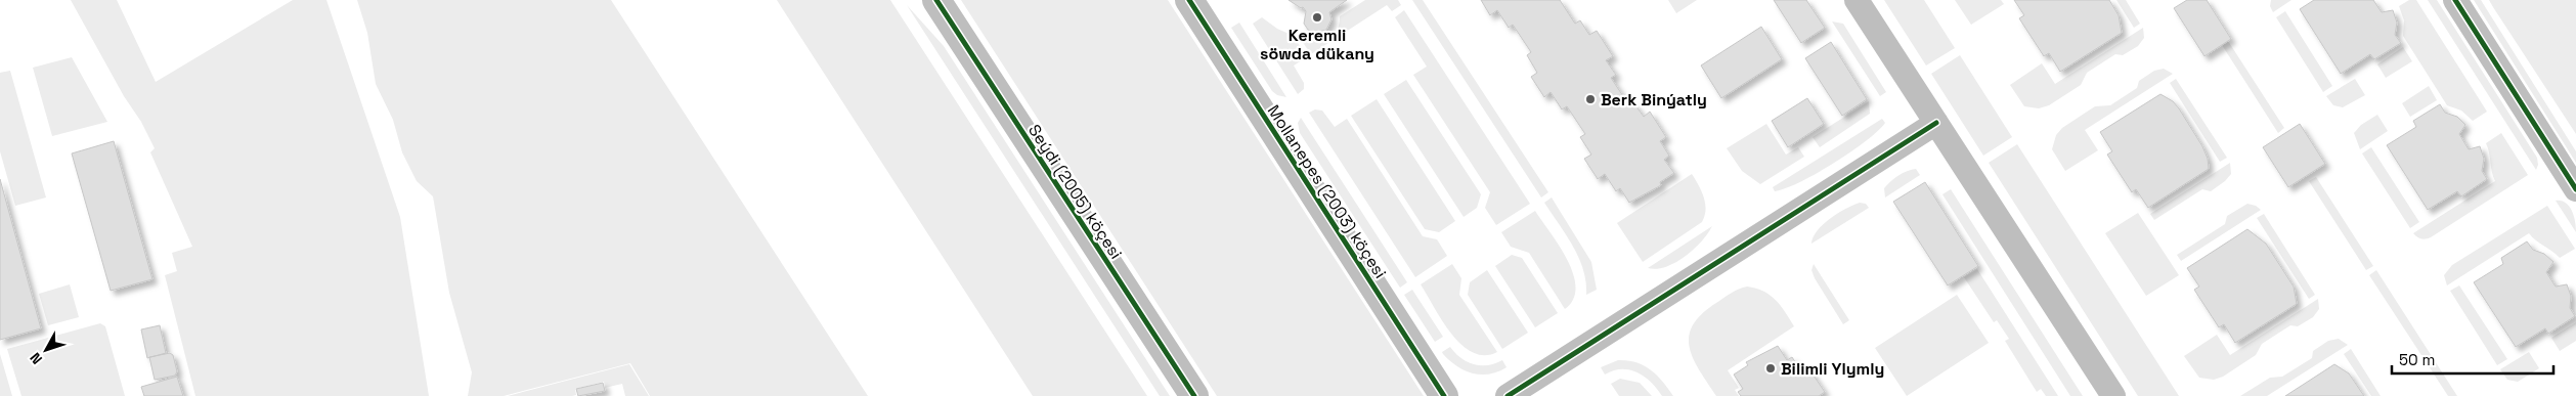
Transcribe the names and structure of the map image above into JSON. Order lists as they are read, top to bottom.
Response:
{
  "streets": {
    "street": ["Seýdi (2005) köçesi", "Mollanepes (2003) köçesi"]
  },
  "places": ["Keremli söwda dükany", "Berk Binýatly", "Bilimli Ylymly"],
  "scale_bar": "50 m",
  "north": "bottom left"
}
